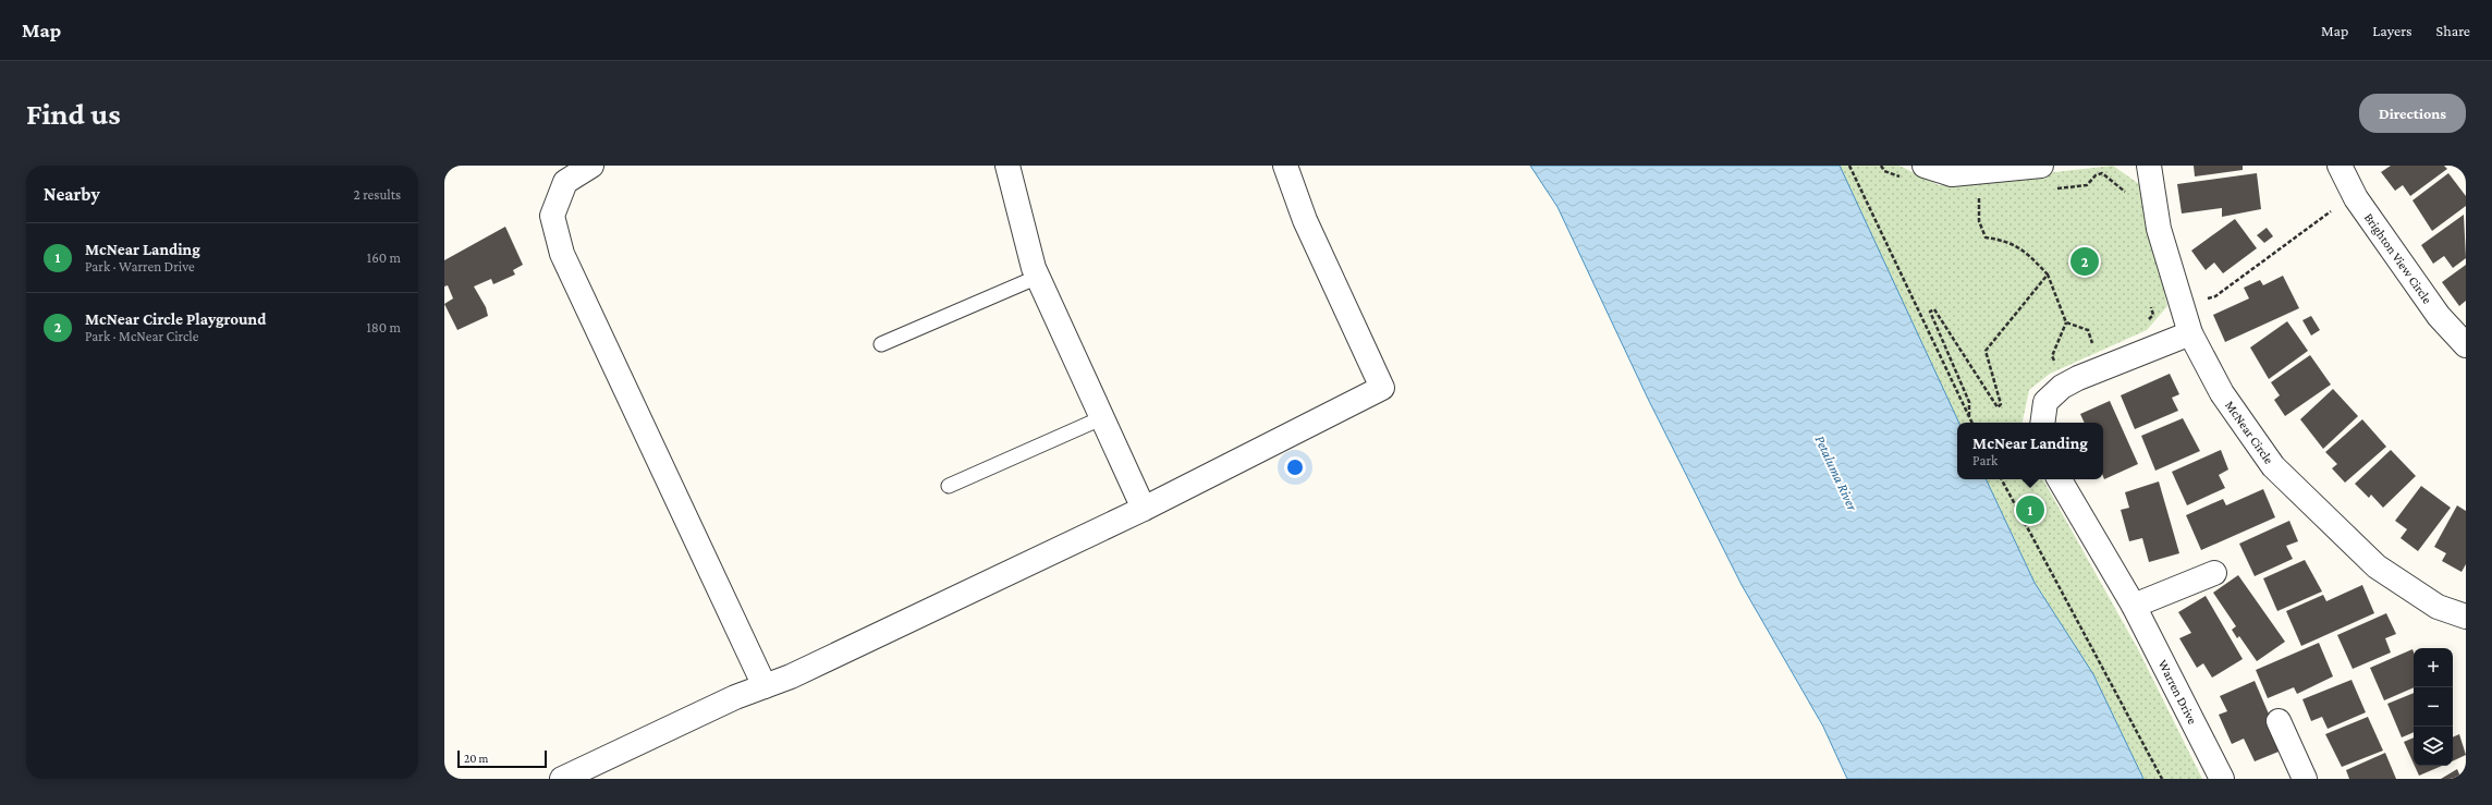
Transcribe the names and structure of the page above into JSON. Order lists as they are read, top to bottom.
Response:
{
  "streets": {
    "street": ["Brighton View Circle", "McNear Circle", "Warren Drive"]
  },
  "water": ["Petaluma River"],
  "scale_bar": "20 m",
  "page": {
    "header": "Map",
    "nav": ["Map", "Layers", "Share"],
    "buttons": "Directions",
    "title": "Find us",
    "heading": ["Nearby", "2 results"],
    "list": [
      {
        "mark": "1",
        "name": "McNear Landing",
        "note": "Park · Warren Drive",
        "value": "160 m"
      },
      {
        "mark": "2",
        "name": "McNear Circle Playground",
        "note": "Park · McNear Circle",
        "value": "180 m"
      }
    ],
    "pins": ["2", "1"],
    "popup": ["McNear Landing", "Park"],
    "map_buttons": ["+", "−"],
    "scale": "20 m"
  }
}
